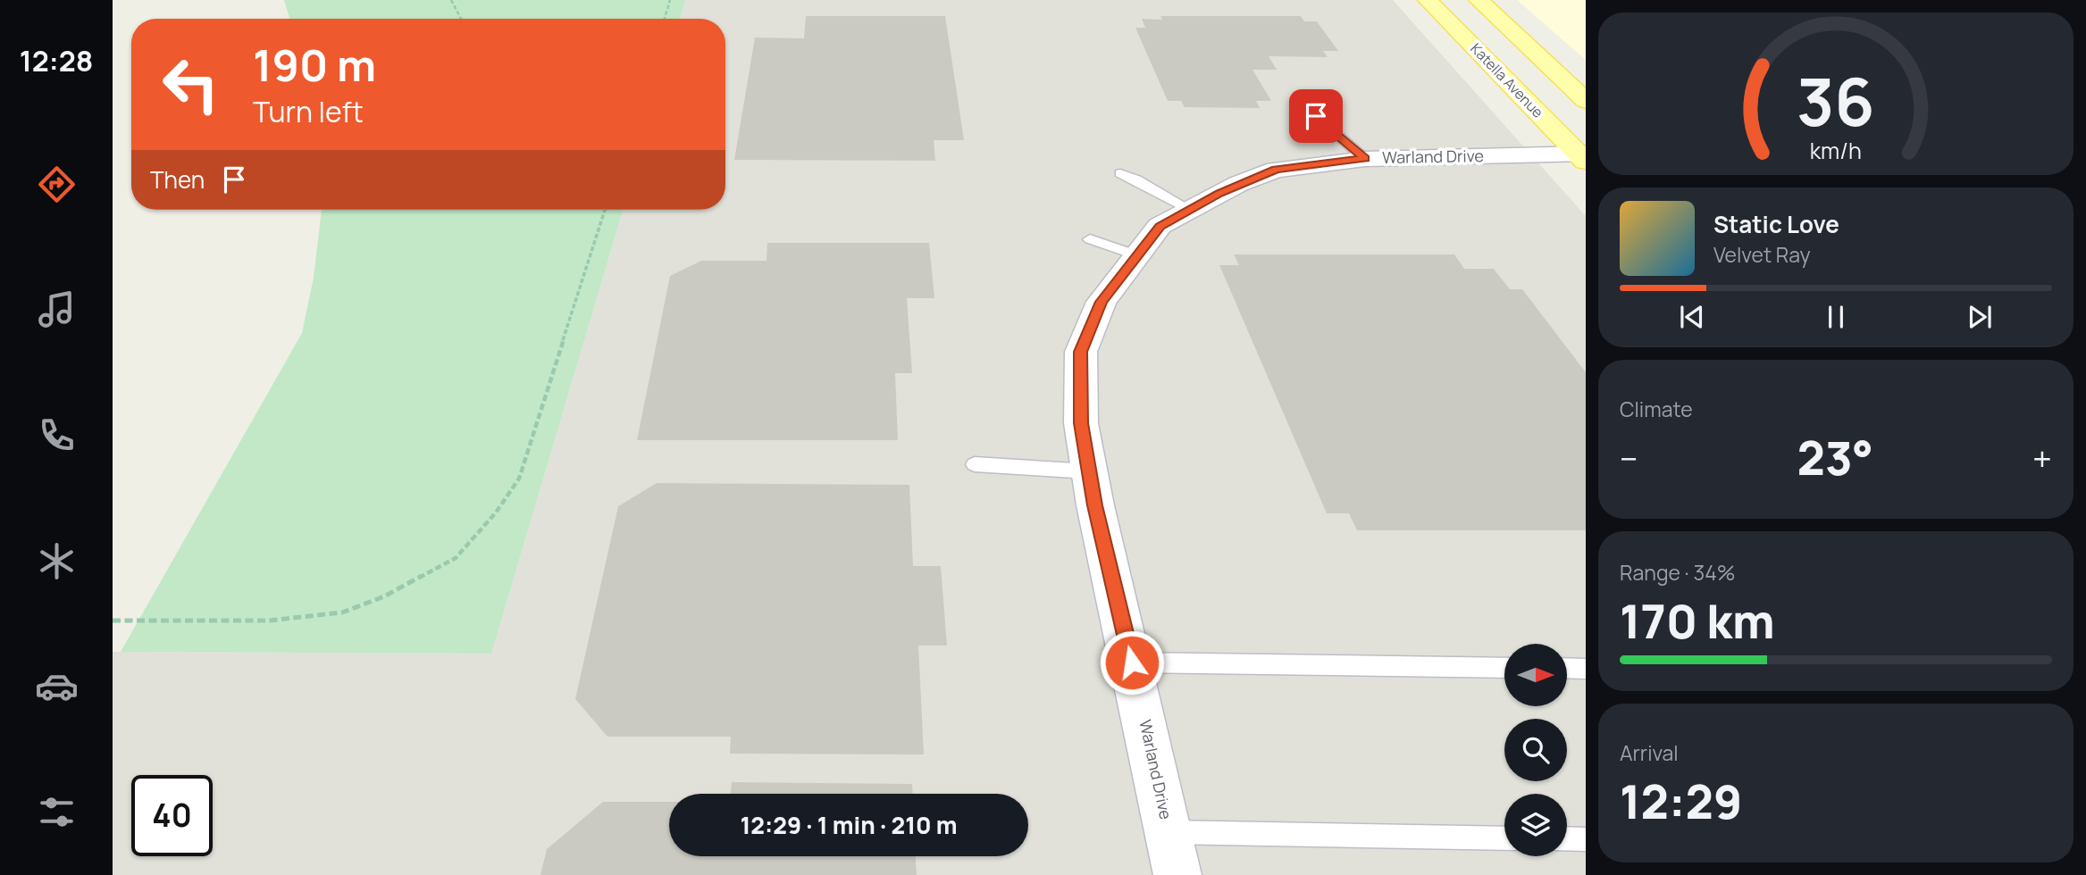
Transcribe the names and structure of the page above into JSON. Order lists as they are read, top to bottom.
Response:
{
  "streets": {
    "main road": ["Katella Avenue"],
    "street": ["Warland Drive"]
  },
  "crossings": [
    ["Katella Avenue", "Warland Drive"]
  ],
  "north": "right",
  "page": {
    "tabs": "12:28",
    "turn": ["190 m", "Turn left"],
    "then": "Then",
    "song": ["Static Love", "Velvet Ray"],
    "tile": [
      "Climate",
      ["Range · 34%", "170 km"],
      ["Arrival", "12:29"]
    ],
    "heat": ["−", "23°", "+"],
    "limit": "40",
    "trip": "12:29 · 1 min · 210 m",
    "gauge": ["36", "km/h"]
  }
}
